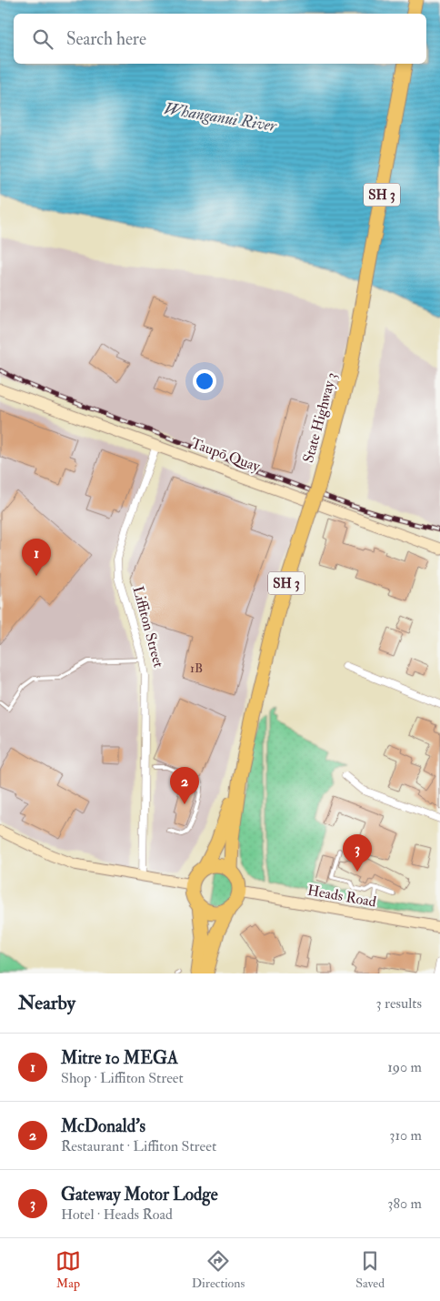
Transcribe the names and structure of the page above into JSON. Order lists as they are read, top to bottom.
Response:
{
  "streets": {
    "highway": ["SH 3", "State Highway 3"],
    "street": ["Taupō Quay", "Liffiton Street", "Heads Road"]
  },
  "crossings": [
    ["SH 3", "State Highway 3"],
    ["SH 3", "Heads Road"],
    ["State Highway 3", "Heads Road"],
    ["Taupō Quay", "Liffiton Street"]
  ],
  "water": ["Whanganui River"],
  "house_numbers": ["1B"],
  "page": {
    "search": "Search here",
    "pins": ["1", "2", "3"],
    "heading": ["Nearby", "3 results"],
    "list": [
      {
        "mark": "1",
        "name": "Mitre 10 MEGA",
        "note": "Shop · Liffiton Street",
        "value": "190 m"
      },
      {
        "mark": "2",
        "name": "McDonald's",
        "note": "Restaurant · Liffiton Street",
        "value": "310 m"
      },
      {
        "mark": "3",
        "name": "Gateway Motor Lodge",
        "note": "Hotel · Heads Road",
        "value": "380 m"
      }
    ],
    "nav": ["Map", "Directions", "Saved"]
  }
}
